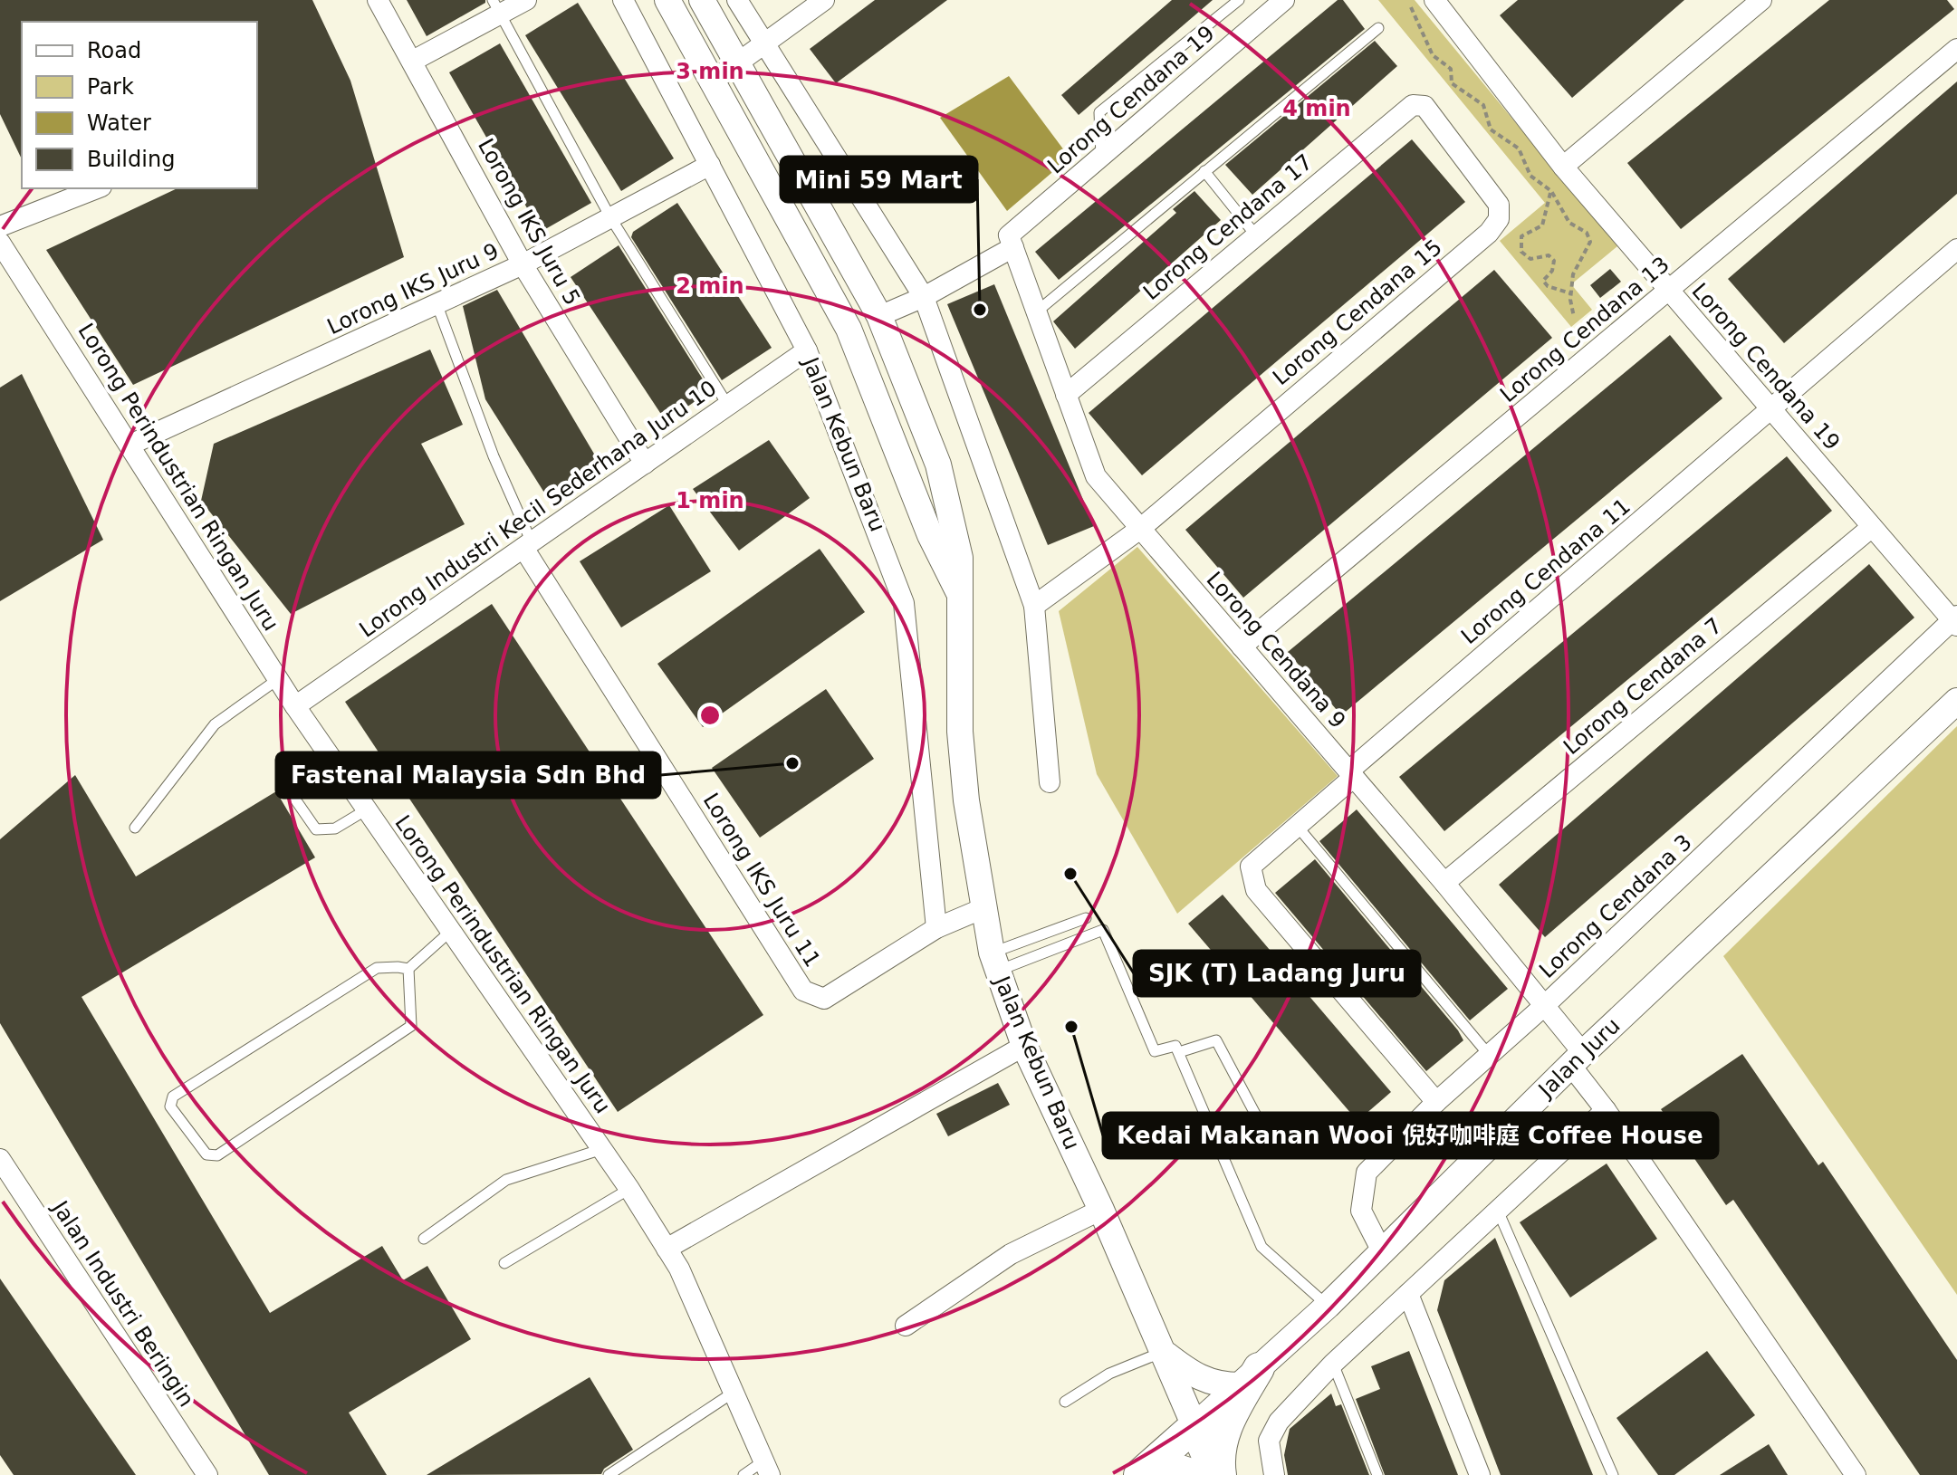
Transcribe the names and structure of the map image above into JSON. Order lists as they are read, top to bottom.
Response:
{
  "streets": {
    "main road": ["Jalan Juru"],
    "street": [
      "Lorong Cendana 19",
      "Lorong IKS Juru 5",
      "Lorong Cendana 17",
      "Lorong IKS Juru 9",
      "Lorong Cendana 15",
      "Lorong Cendana 13",
      "Jalan Kebun Baru",
      "Lorong Perindustrian Ringan Juru",
      "Lorong Industri Kecil Sederhana Juru 10",
      "Lorong Cendana 11",
      "Lorong Cendana 9",
      "Lorong Cendana 7",
      "Lorong IKS Juru 11",
      "Lorong Cendana 3",
      "Jalan Industri Beringin"
    ]
  },
  "crossings": [
    ["Lorong Cendana 19", "Lorong Cendana 13"],
    ["Lorong Cendana 19", "Jalan Kebun Baru"],
    ["Lorong Cendana 19", "Lorong Cendana 11"],
    ["Lorong Cendana 19", "Lorong Cendana 9"],
    ["Lorong Cendana 19", "Lorong Cendana 7"],
    ["Lorong Cendana 19", "Lorong Cendana 3"],
    ["Lorong IKS Juru 5", "Lorong IKS Juru 9"],
    ["Lorong IKS Juru 5", "Lorong Industri Kecil Sederhana Juru 10"],
    ["Lorong Cendana 17", "Lorong Cendana 15"],
    ["Lorong Cendana 17", "Lorong Cendana 9"],
    ["Lorong IKS Juru 9", "Jalan Kebun Baru"],
    ["Lorong IKS Juru 9", "Lorong Perindustrian Ringan Juru"],
    ["Lorong Cendana 15", "Lorong Cendana 9"],
    ["Lorong Cendana 13", "Lorong Cendana 9"],
    ["Jalan Kebun Baru", "Lorong Industri Kecil Sederhana Juru 10"],
    ["Jalan Kebun Baru", "Lorong IKS Juru 11"],
    ["Jalan Kebun Baru", "Jalan Juru"],
    ["Lorong Perindustrian Ringan Juru", "Lorong Industri Kecil Sederhana Juru 10"],
    ["Lorong Industri Kecil Sederhana Juru 10", "Lorong IKS Juru 11"],
    ["Lorong Cendana 11", "Lorong Cendana 9"],
    ["Lorong Cendana 11", "Lorong Cendana 3"],
    ["Lorong Cendana 9", "Lorong Cendana 7"],
    ["Lorong Cendana 9", "Lorong Cendana 3"],
    ["Lorong Cendana 9", "Jalan Juru"],
    ["Lorong Cendana 3", "Jalan Juru"]
  ],
  "places": [
    "Mini 59 Mart",
    "Fastenal Malaysia Sdn Bhd",
    "SJK (T) Ladang Juru",
    "Kedai Makanan Wooi 倪好咖啡庭 Coffee House"
  ],
  "legend": [
    "Road",
    "Park",
    "Water",
    "Building"
  ],
  "rings": [
    "3 min",
    "4 min",
    "2 min",
    "1 min"
  ]
}
